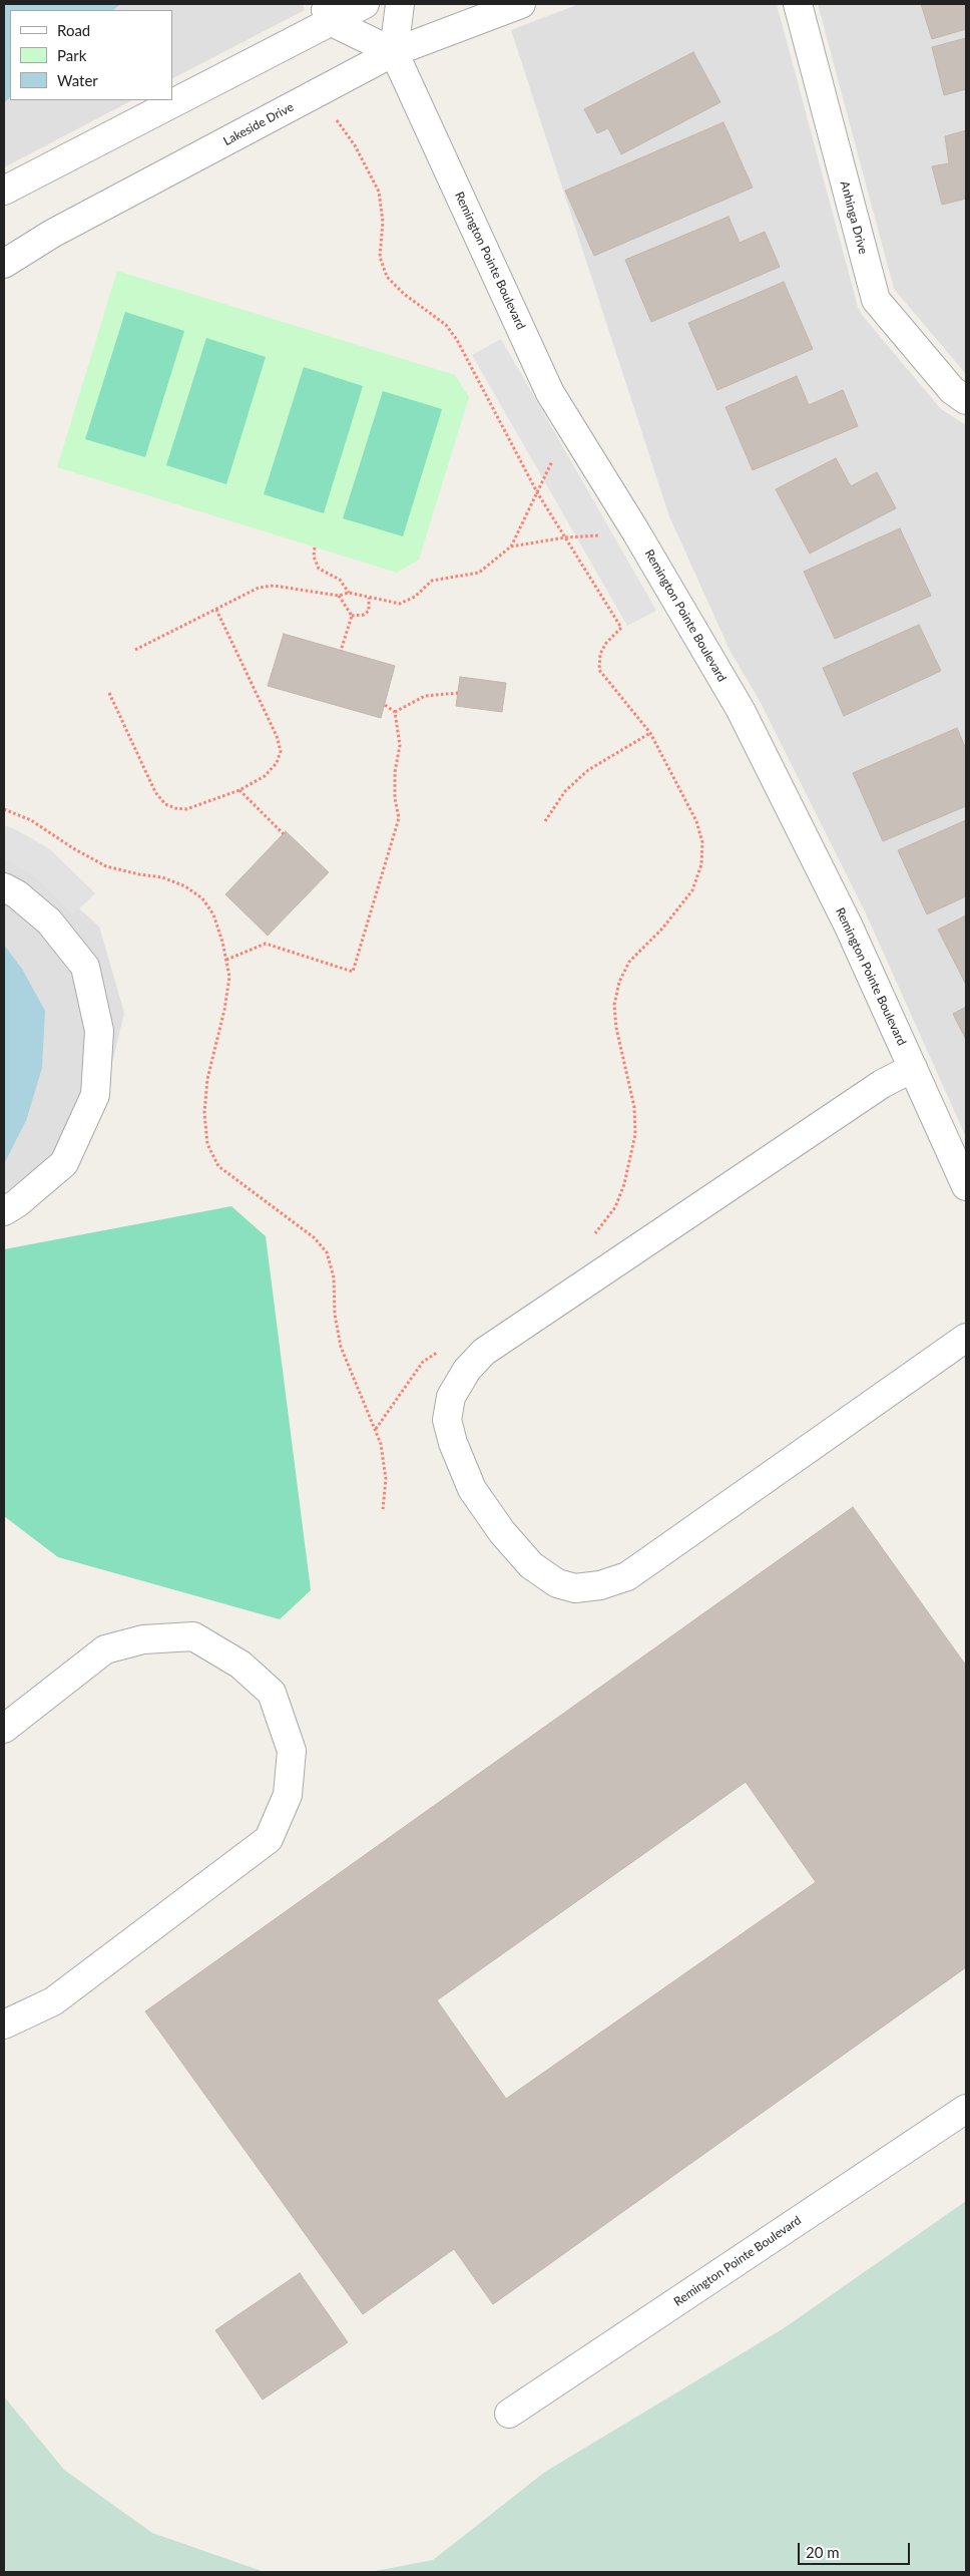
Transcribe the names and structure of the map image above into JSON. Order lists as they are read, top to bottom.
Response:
{
  "streets": {
    "street": ["Lakeside Drive", "Anhinga Drive", "Remington Pointe Boulevard"]
  },
  "crossings": [
    ["Lakeside Drive", "Remington Pointe Boulevard"]
  ],
  "legend": ["Road", "Park", "Water"],
  "scale_bar": "20 m"
}
